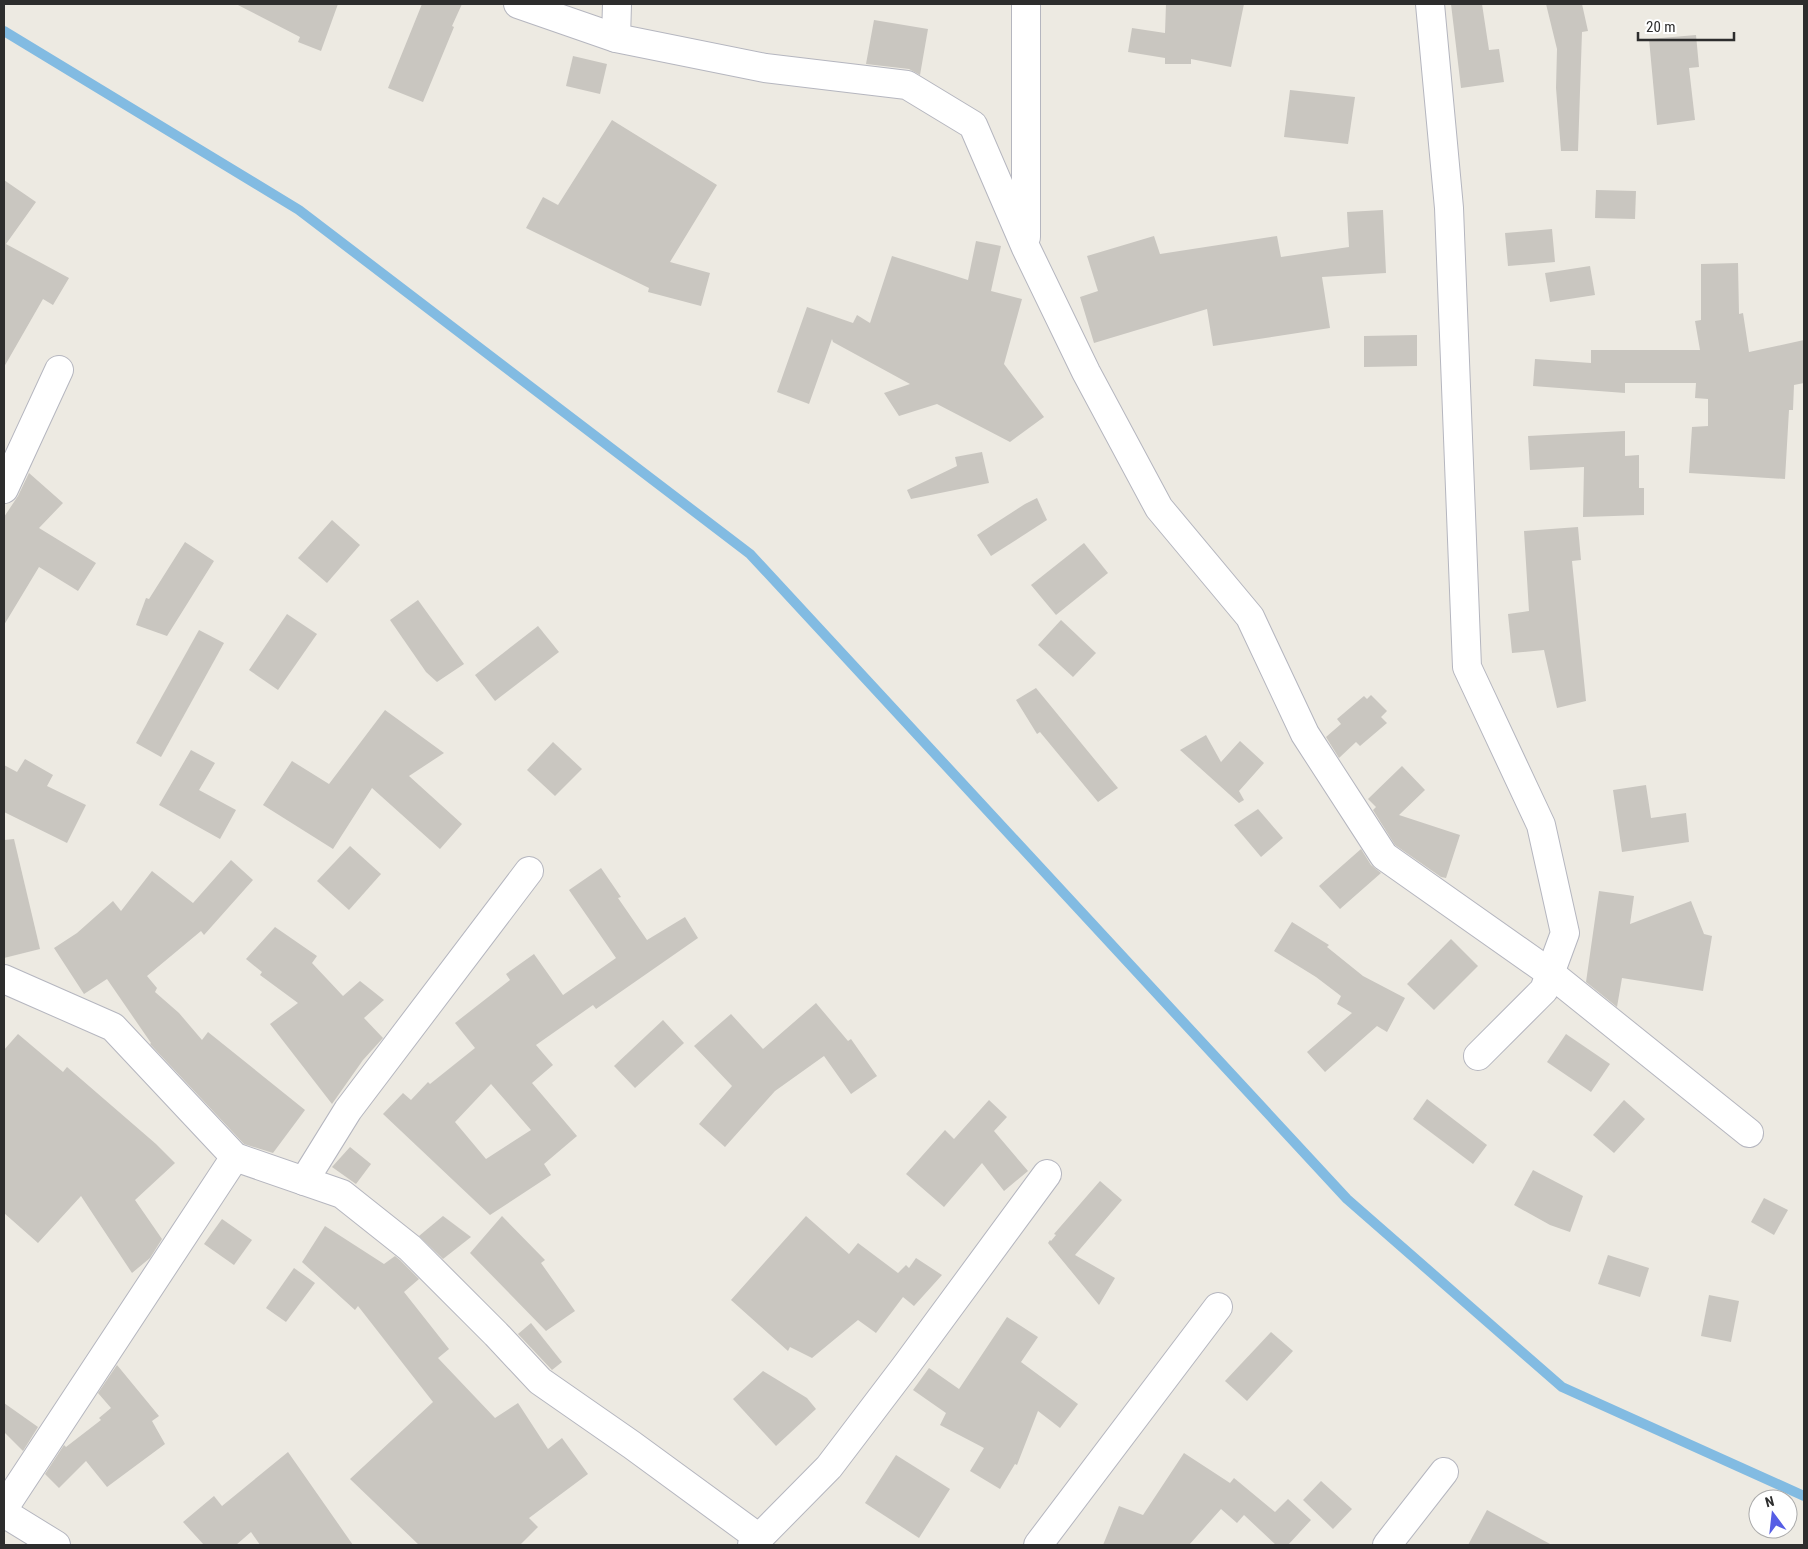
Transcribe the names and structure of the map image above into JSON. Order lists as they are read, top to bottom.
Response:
{
  "scale_bar": "20 m",
  "north": "top"
}
